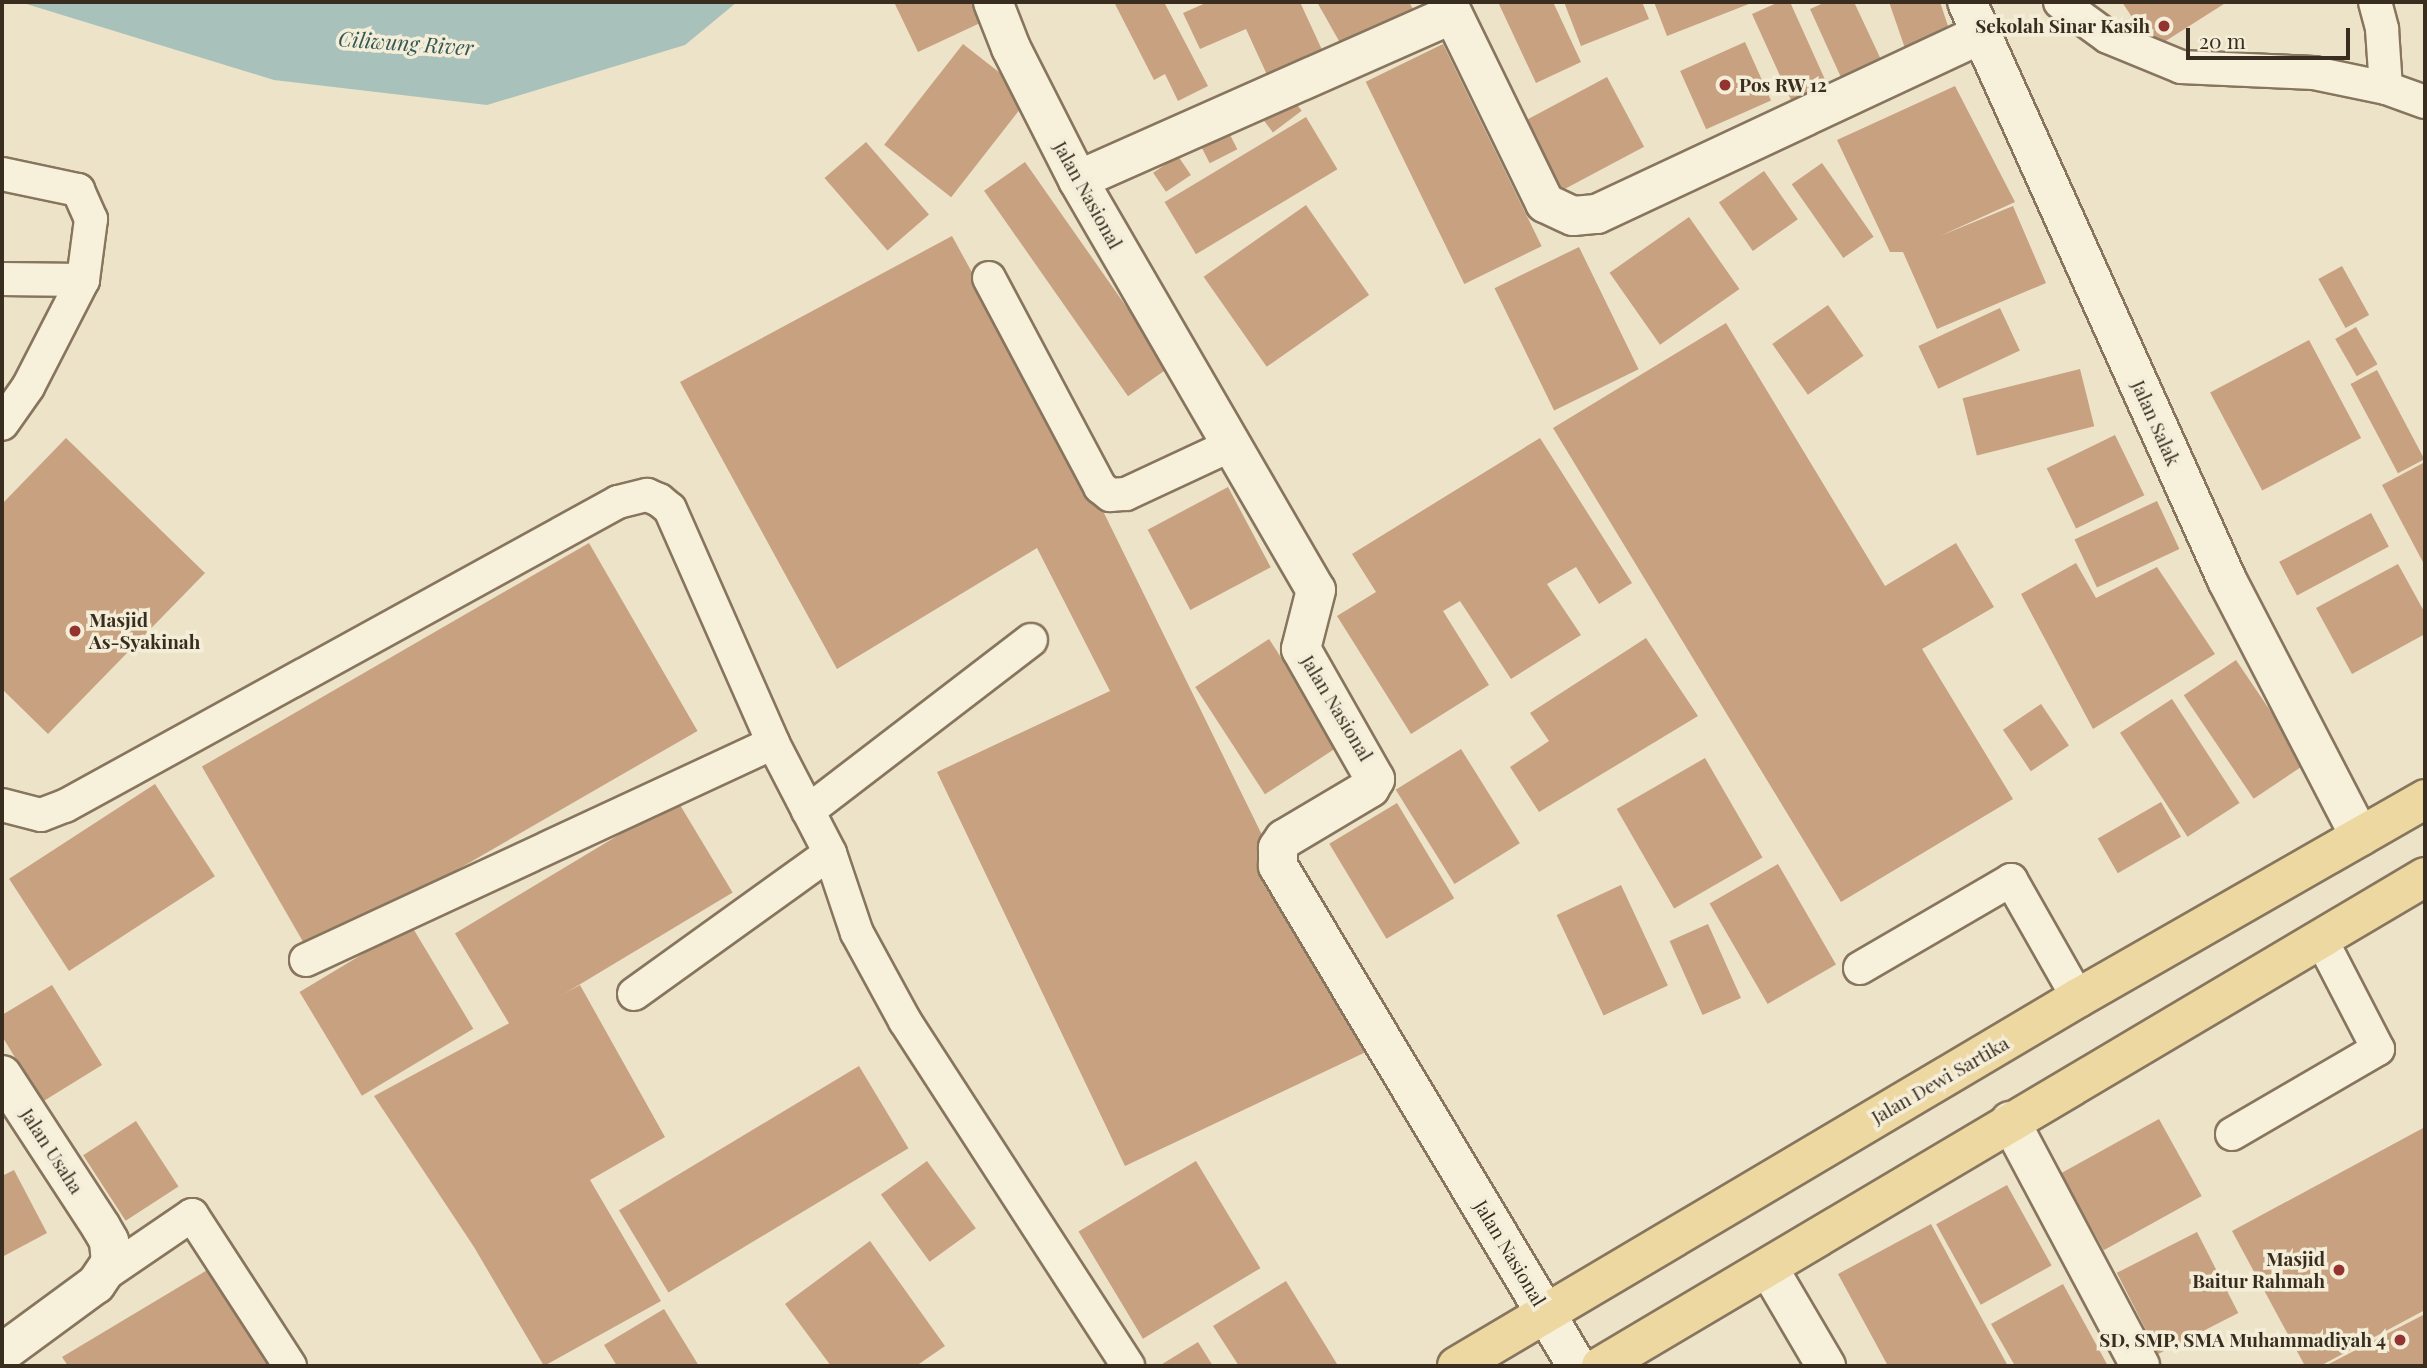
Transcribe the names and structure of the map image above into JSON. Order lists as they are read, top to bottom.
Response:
{
  "streets": {
    "main road": ["Jalan Dewi Sartika"],
    "street": ["Jalan Nasional", "Jalan Salak", "Jalan Usaha"]
  },
  "crossings": [
    ["Jalan Nasional", "Jalan Dewi Sartika"],
    ["Jalan Salak", "Jalan Dewi Sartika"]
  ],
  "water": ["Ciliwung River"],
  "places": [
    "Sekolah Sinar Kasih",
    "Pos RW 12",
    "Masjid As-Syakinah",
    "Masjid Baitur Rahmah",
    "SD, SMP, SMA Muhammadiyah 4"
  ],
  "scale_bar": "20 m"
}
